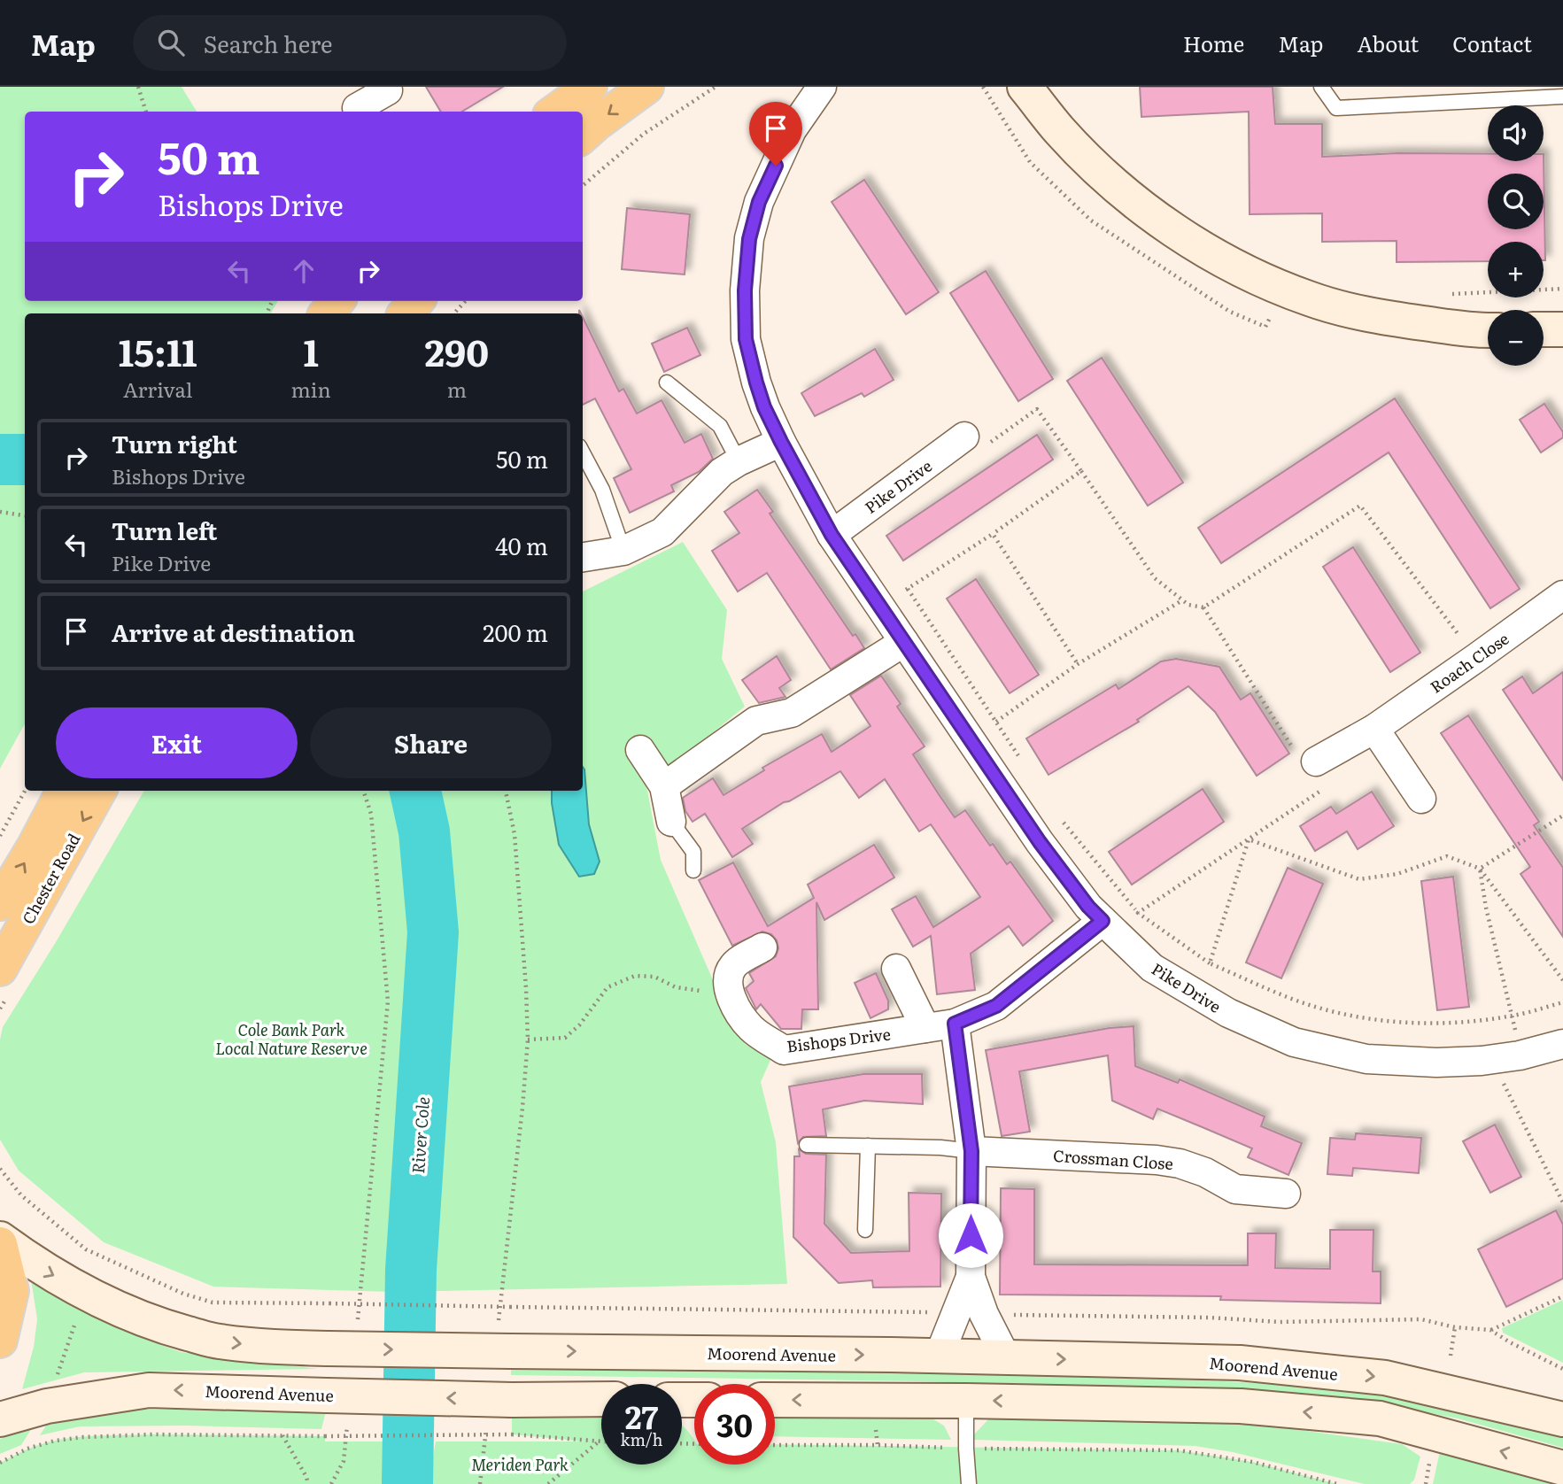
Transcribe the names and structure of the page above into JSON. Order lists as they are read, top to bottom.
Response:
{
  "streets": {
    "highway": ["Chester Road"],
    "street": [
      "Pike Drive",
      "Roach Close",
      "Bishops Drive",
      "Crossman Close",
      "Moorend Avenue"
    ]
  },
  "crossings": [
    ["Pike Drive", "Bishops Drive"]
  ],
  "water": ["River Cole"],
  "parks": ["Cole Bank Park Local Nature Reserve", "Meriden Park"],
  "page": {
    "header": "Map",
    "search": "Search here",
    "nav": [
      "Home",
      "Map",
      "About",
      "Contact"
    ],
    "map_buttons": ["+", "−"],
    "turn": ["50 m", "Bishops Drive"],
    "eta": [
      "15:11",
      "Arrival",
      "1",
      "min",
      "290",
      "m"
    ],
    "list": [
      {
        "name": "Turn right",
        "note": "Bishops Drive",
        "value": "50 m"
      },
      {
        "name": "Turn left",
        "note": "Pike Drive",
        "value": "40 m"
      },
      {
        "name": "Arrive at destination",
        "value": "200 m"
      }
    ],
    "buttons": ["Exit", "Share"],
    "speed": "27 km/h",
    "limit": "30"
  }
}
